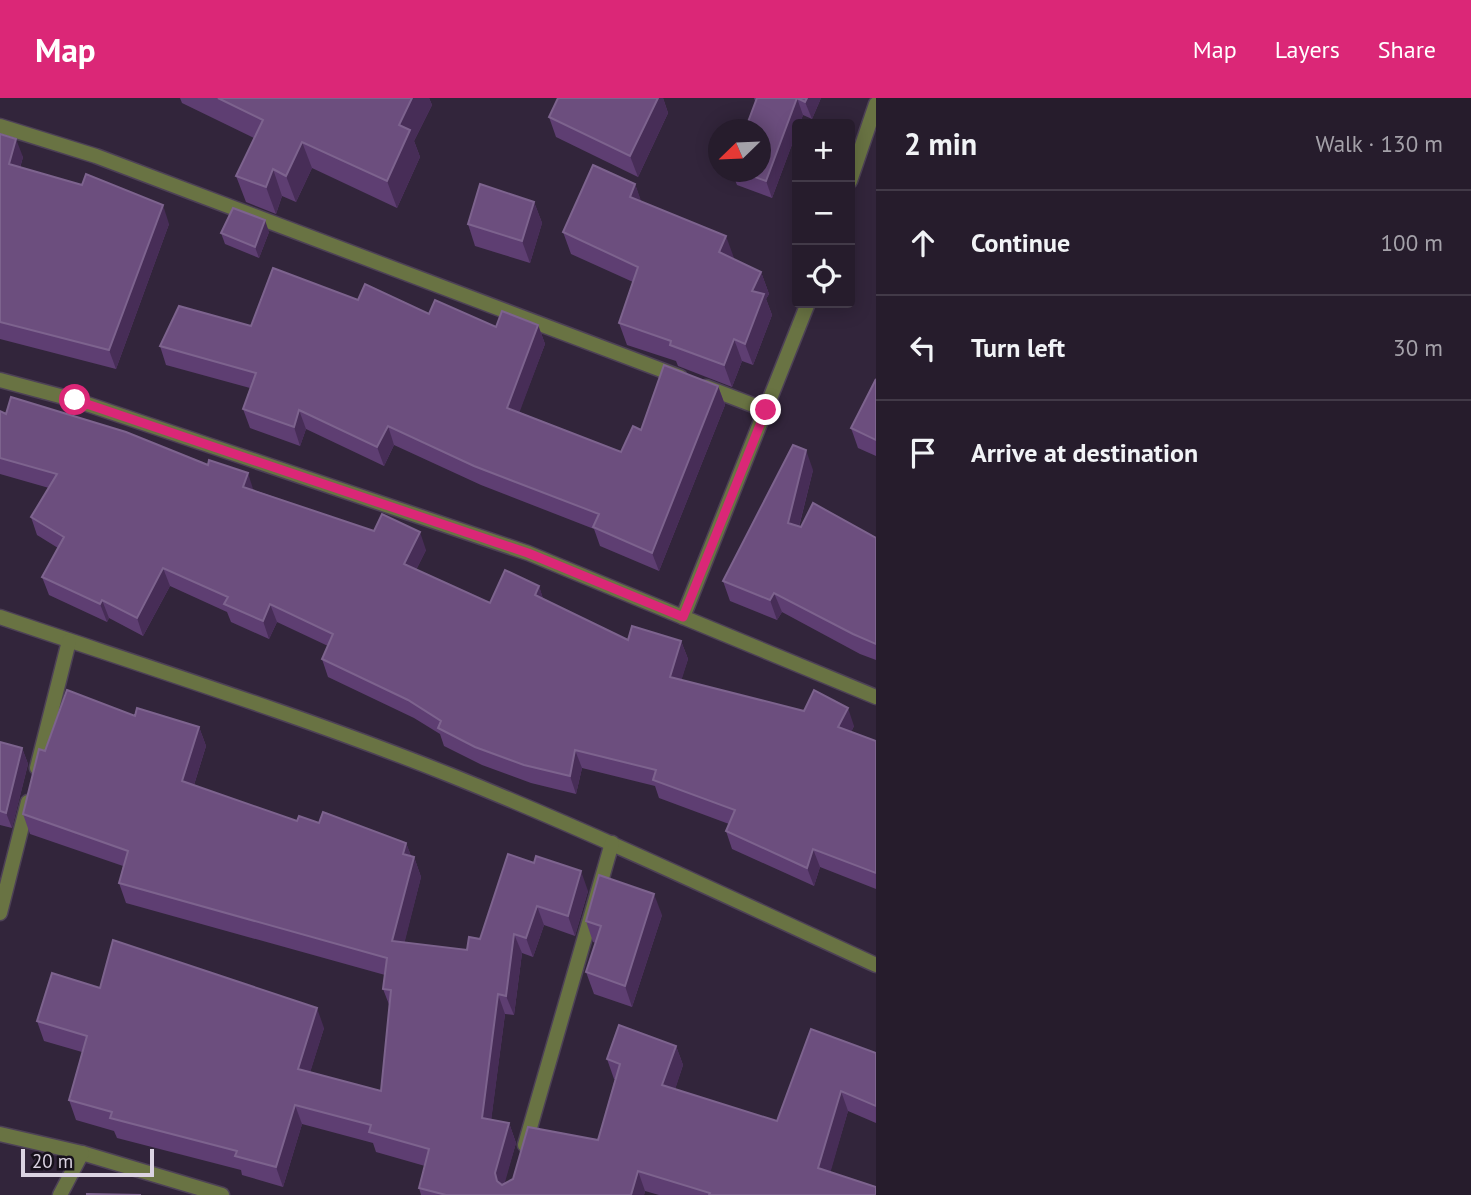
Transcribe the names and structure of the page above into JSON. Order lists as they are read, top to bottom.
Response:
{
  "scale_bar": "20 m",
  "north": "bottom left",
  "page": {
    "header": "Map",
    "nav": ["Map", "Layers", "Share"],
    "heading": ["2 min", "Walk · 130 m"],
    "map_buttons": ["+", "−"],
    "list": [
      ["Continue", "100 m"],
      ["Turn left", "30 m"],
      "Arrive at destination"
    ],
    "scale": "20 m"
  }
}
